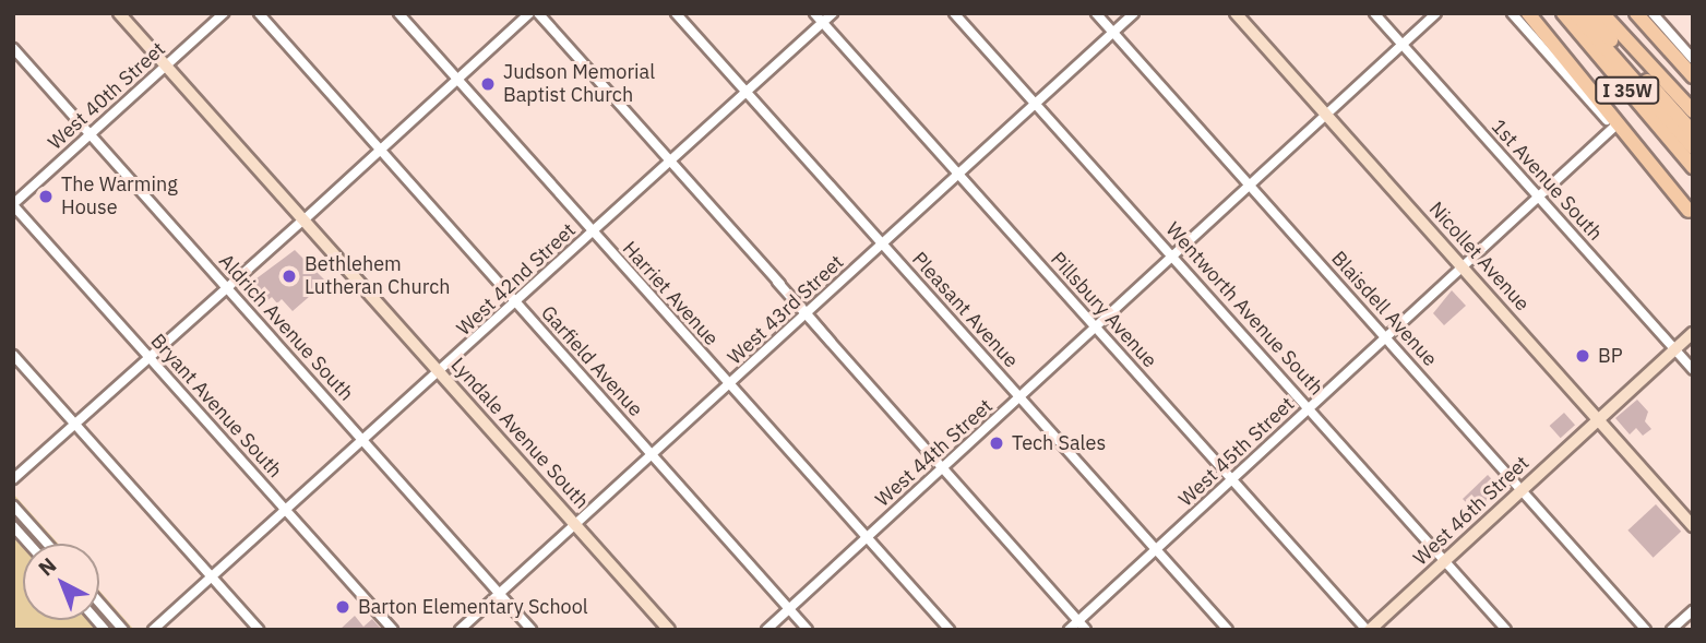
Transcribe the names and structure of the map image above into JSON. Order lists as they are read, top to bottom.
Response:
{
  "streets": {
    "highway": ["I 35W"],
    "main road": ["Nicollet Avenue", "Lyndale Avenue South", "West 46th Street"],
    "street": [
      "West 40th Street",
      "1st Avenue South",
      "West 42nd Street",
      "Harriet Avenue",
      "Wentworth Avenue South",
      "Blaisdell Avenue",
      "West 43rd Street",
      "Pleasant Avenue",
      "Pillsbury Avenue",
      "Aldrich Avenue South",
      "Garfield Avenue",
      "Bryant Avenue South",
      "West 45th Street",
      "West 44th Street"
    ]
  },
  "crossings": [
    ["West 40th Street", "Aldrich Avenue South"],
    ["West 40th Street", "Bryant Avenue South"],
    ["West 40th Street", "Lyndale Avenue South"],
    ["1st Avenue South", "West 45th Street"],
    ["1st Avenue South", "West 44th Street"],
    ["1st Avenue South", "West 46th Street"],
    ["Nicollet Avenue", "West 45th Street"],
    ["Nicollet Avenue", "West 44th Street"],
    ["Nicollet Avenue", "West 46th Street"],
    ["West 42nd Street", "Harriet Avenue"],
    ["West 42nd Street", "Pleasant Avenue"],
    ["West 42nd Street", "Pillsbury Avenue"],
    ["West 42nd Street", "Aldrich Avenue South"],
    ["West 42nd Street", "Garfield Avenue"],
    ["West 42nd Street", "Bryant Avenue South"],
    ["West 42nd Street", "Lyndale Avenue South"],
    ["Harriet Avenue", "West 43rd Street"],
    ["Harriet Avenue", "West 44th Street"],
    ["Wentworth Avenue South", "West 43rd Street"],
    ["Wentworth Avenue South", "West 45th Street"],
    ["Wentworth Avenue South", "West 44th Street"],
    ["Wentworth Avenue South", "West 46th Street"],
    ["Blaisdell Avenue", "West 43rd Street"],
    ["Blaisdell Avenue", "West 45th Street"],
    ["Blaisdell Avenue", "West 44th Street"],
    ["Blaisdell Avenue", "West 46th Street"],
    ["West 43rd Street", "Pleasant Avenue"],
    ["West 43rd Street", "Pillsbury Avenue"],
    ["West 43rd Street", "Aldrich Avenue South"],
    ["West 43rd Street", "Garfield Avenue"],
    ["West 43rd Street", "Lyndale Avenue South"],
    ["Pleasant Avenue", "West 45th Street"],
    ["Pleasant Avenue", "West 44th Street"],
    ["Pillsbury Avenue", "West 45th Street"],
    ["Pillsbury Avenue", "West 44th Street"],
    ["Pillsbury Avenue", "West 46th Street"],
    ["Garfield Avenue", "West 44th Street"]
  ],
  "places": [
    "Judson Memorial Baptist Church",
    "The Warming House",
    "Bethlehem Lutheran Church",
    "BP",
    "Tech Sales",
    "Barton Elementary School"
  ],
  "north": "top left"
}
